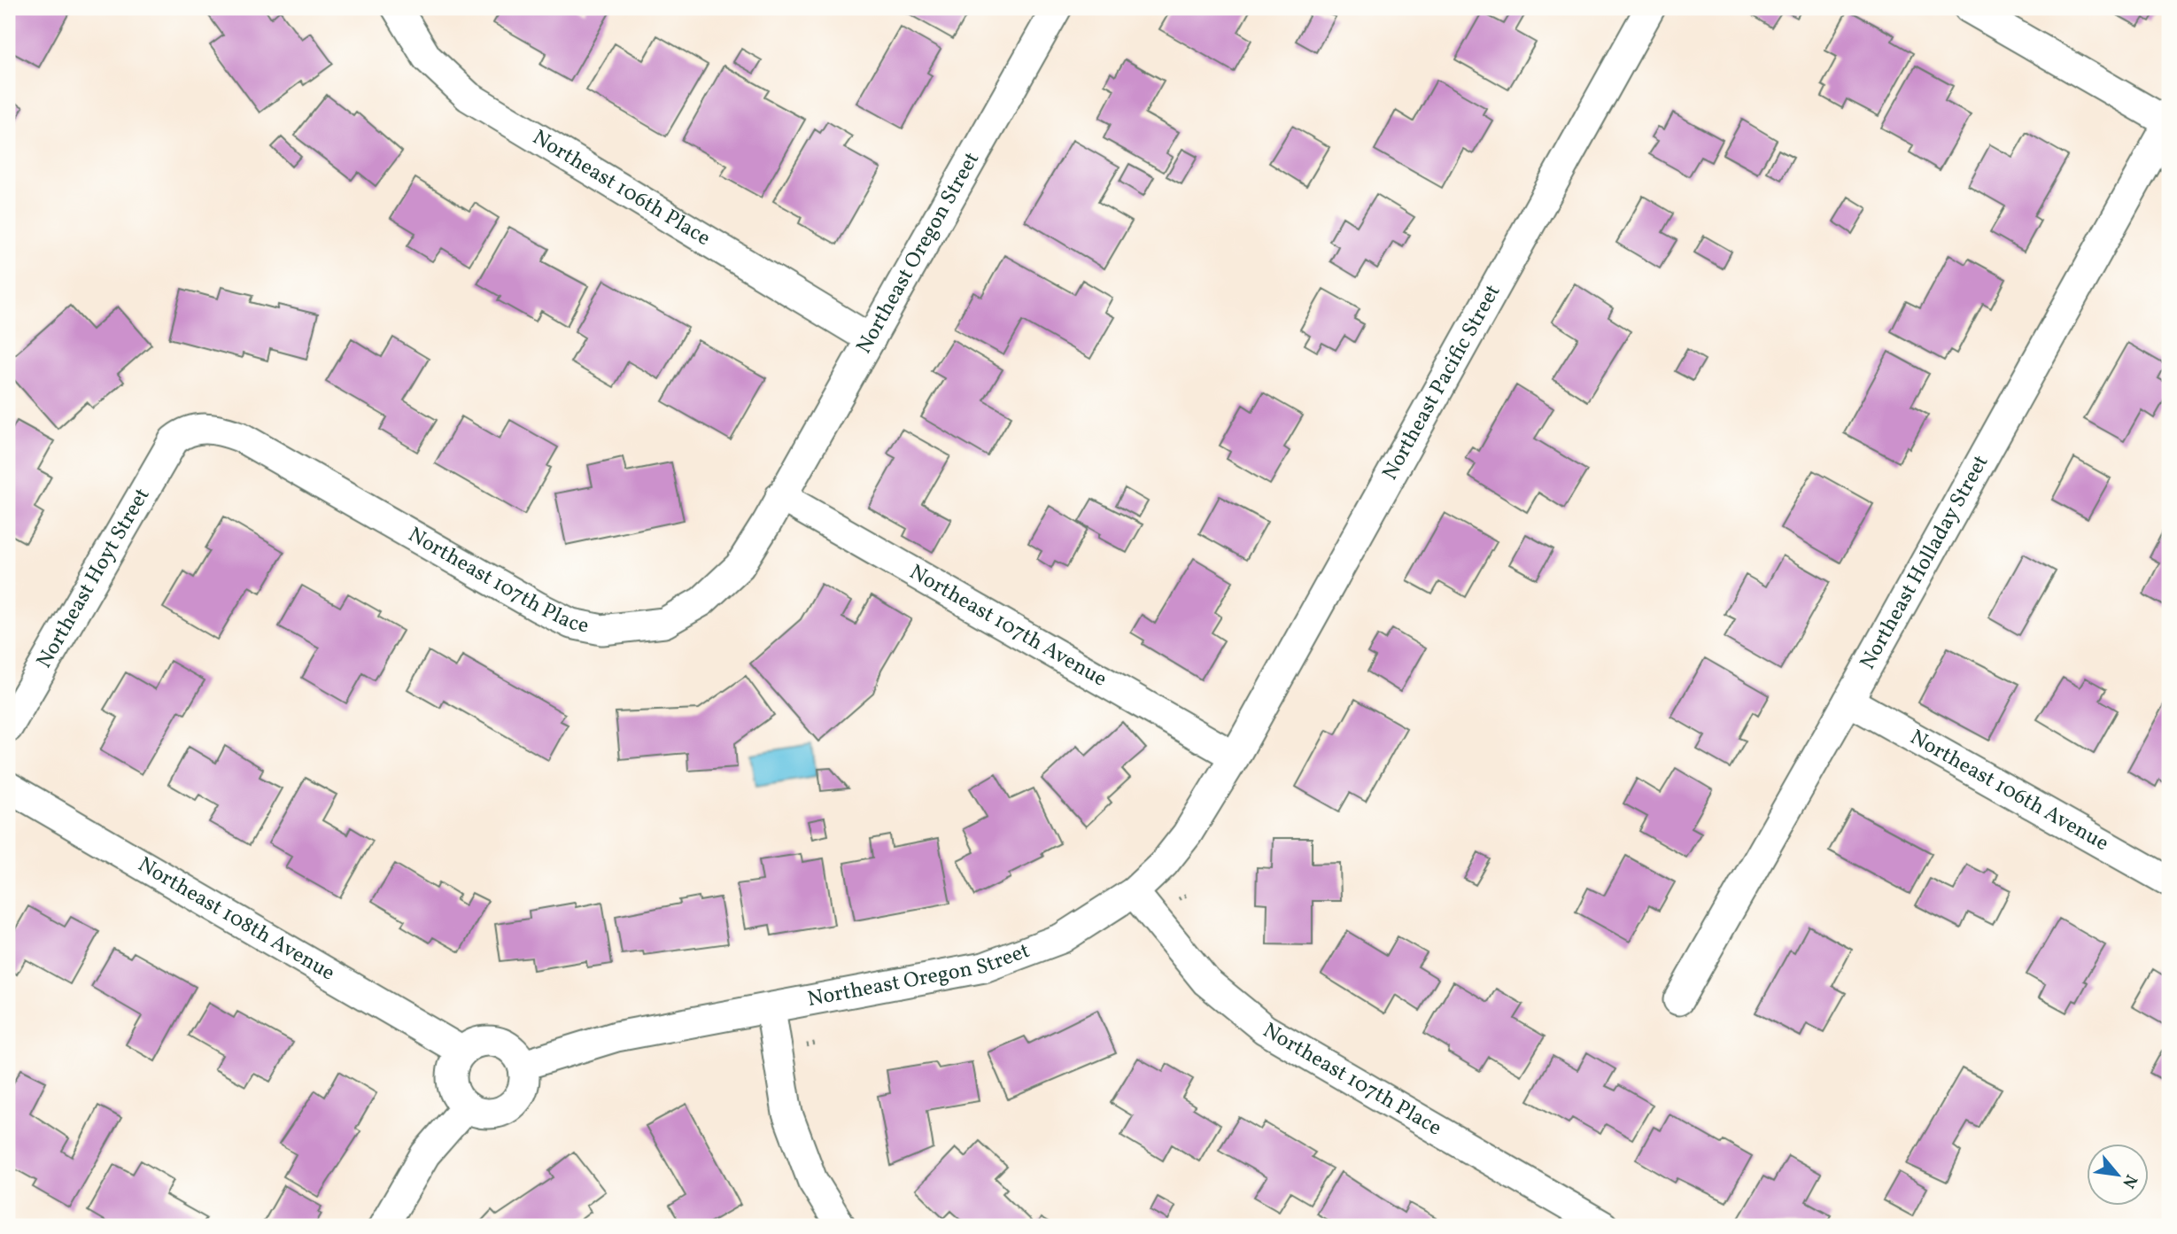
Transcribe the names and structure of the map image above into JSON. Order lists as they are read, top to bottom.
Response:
{
  "streets": {
    "street": [
      "Northeast 106th Place",
      "Northeast Oregon Street",
      "Northeast Pacific Street",
      "Northeast Holladay Street",
      "Northeast Hoyt Street",
      "Northeast 107th Place",
      "Northeast 107th Avenue",
      "Northeast 106th Avenue",
      "Northeast 108th Avenue"
    ]
  },
  "crossings": [
    ["Northeast 106th Place", "Northeast Oregon Street"],
    ["Northeast Oregon Street", "Northeast Pacific Street"],
    ["Northeast Oregon Street", "Northeast 107th Place"],
    ["Northeast Oregon Street", "Northeast 107th Avenue"],
    ["Northeast Oregon Street", "Northeast 108th Avenue"],
    ["Northeast Pacific Street", "Northeast 107th Avenue"],
    ["Northeast Holladay Street", "Northeast 106th Avenue"],
    ["Northeast Hoyt Street", "Northeast 107th Place"],
    ["Northeast 107th Place", "Northeast 107th Avenue"]
  ],
  "north": "bottom right"
}
